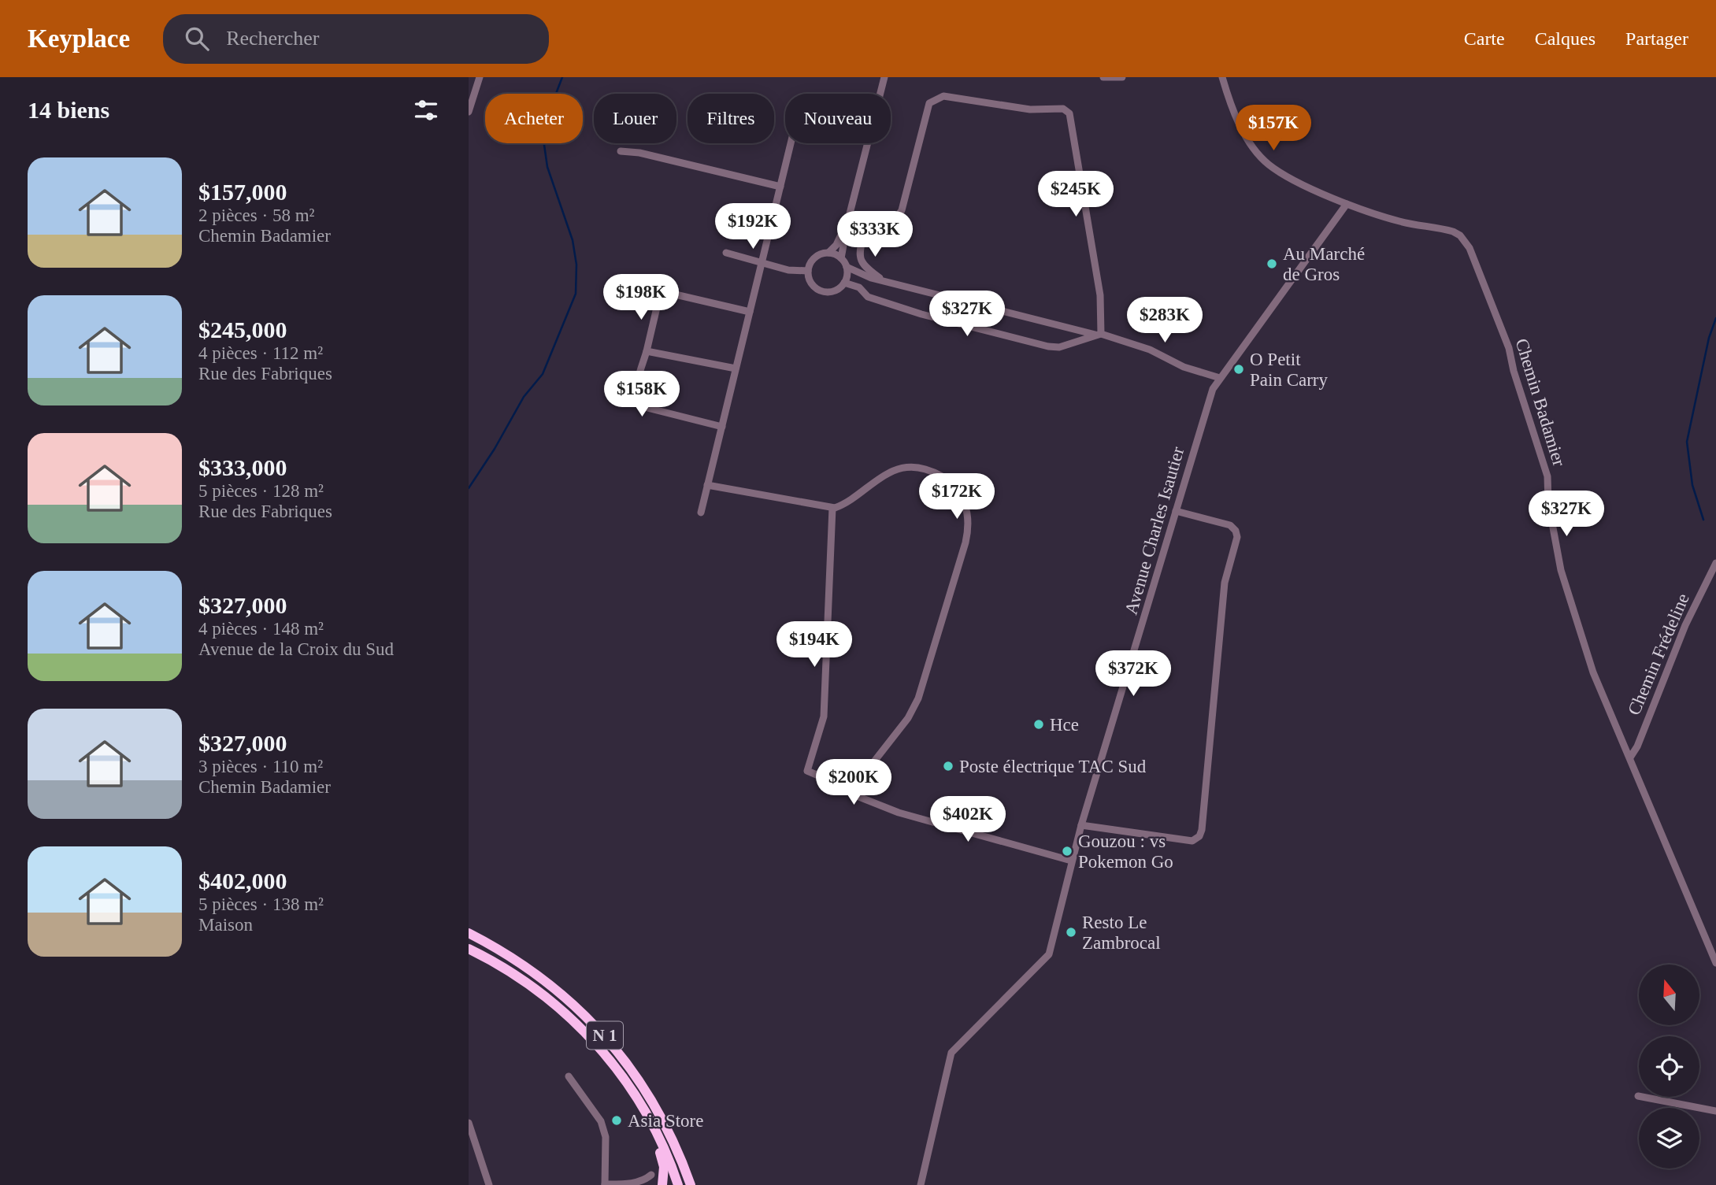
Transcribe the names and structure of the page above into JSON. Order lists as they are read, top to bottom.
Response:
{
  "streets": {
    "highway": ["N 1"],
    "street": ["Chemin Badamier", "Avenue Charles Isautier", "Chemin Frédeline"]
  },
  "crossings": [
    ["Chemin Badamier", "Avenue Charles Isautier"],
    ["Chemin Badamier", "Chemin Frédeline"]
  ],
  "places": [
    "Au Marché de Gros",
    "O Petit Pain Carry",
    "Hce",
    "Poste électrique TAC Sud",
    "Gouzou : vs Pokemon Go",
    "Resto Le Zambrocal",
    "Asia Store"
  ],
  "north": "top",
  "page": {
    "header": "Keyplace",
    "search": "Rechercher",
    "nav": ["Carte", "Calques", "Partager"],
    "heading": "14 biens",
    "chip": [
      "Acheter",
      "Louer",
      "Filtres",
      "Nouveau"
    ],
    "price": [
      "$157K",
      "$245K",
      "$192K",
      "$333K",
      "$198K",
      "$327K",
      "$283K",
      "$158K",
      "$172K",
      "$327K",
      "$194K",
      "$372K",
      "$200K",
      "$402K"
    ],
    "list": [
      {
        "name": "$157,000",
        "note": "2 pièces · 58 m² · Chemin Badamier"
      },
      {
        "name": "$245,000",
        "note": "4 pièces · 112 m² · Rue des Fabriques"
      },
      {
        "name": "$333,000",
        "note": "5 pièces · 128 m² · Rue des Fabriques"
      },
      {
        "name": "$327,000",
        "note": "4 pièces · 148 m² · Avenue de la Croix du Sud"
      },
      {
        "name": "$327,000",
        "note": "3 pièces · 110 m² · Chemin Badamier"
      },
      {
        "name": "$402,000",
        "note": "5 pièces · 138 m² · Maison"
      }
    ]
  }
}
